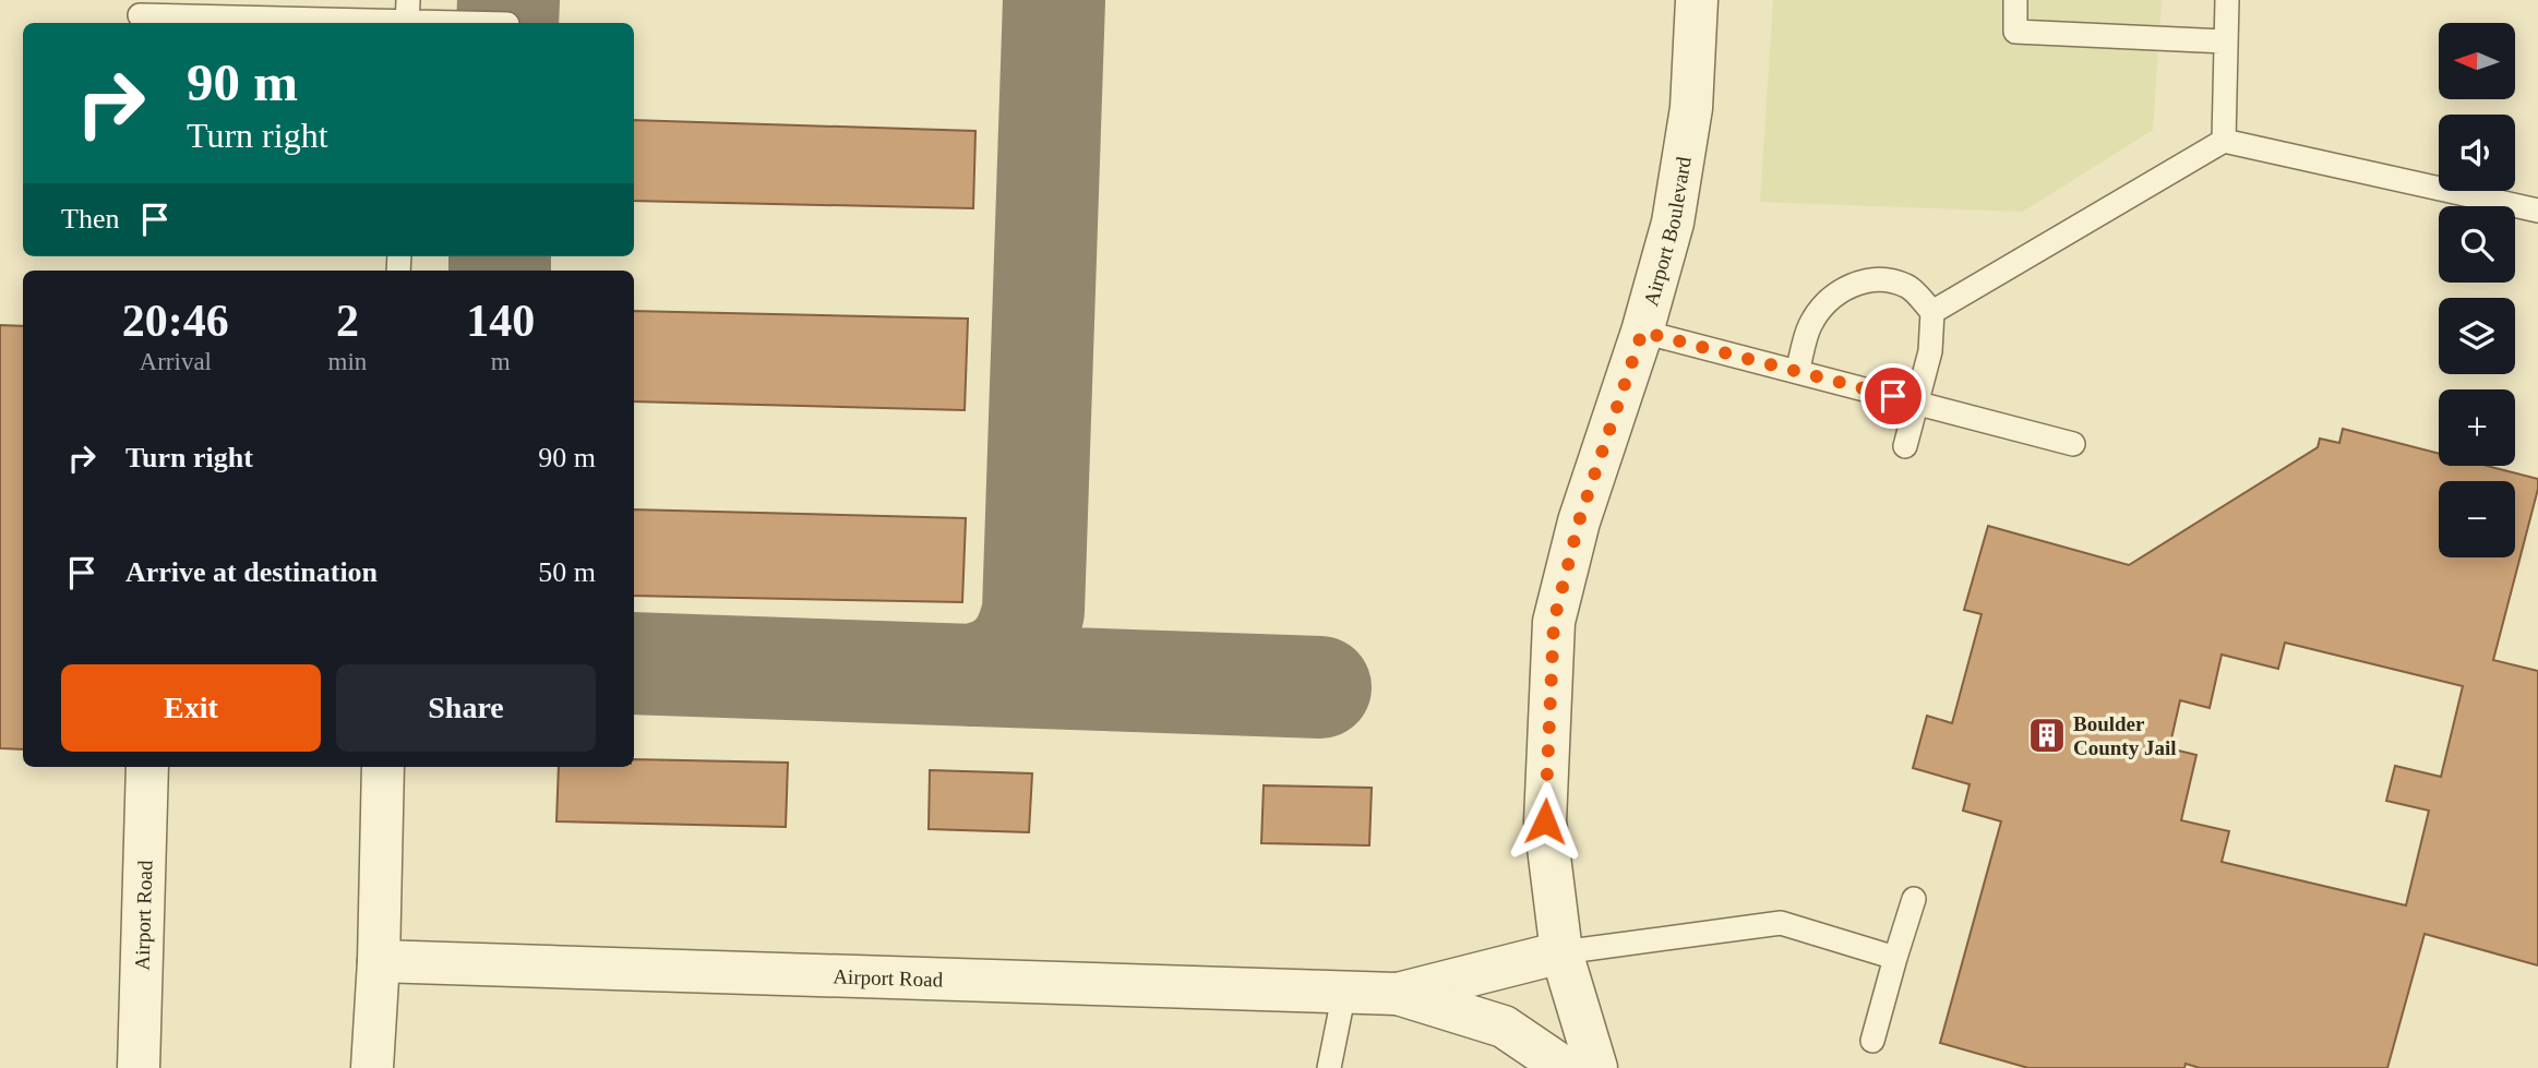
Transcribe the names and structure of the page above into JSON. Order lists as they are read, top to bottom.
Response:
{
  "streets": {
    "street": ["Airport Boulevard", "Airport Road"]
  },
  "crossings": [
    ["Airport Boulevard", "Airport Road"]
  ],
  "places": {
    "building": ["Boulder County Jail"]
  },
  "north": "left",
  "page": {
    "map_buttons": ["+", "−"],
    "turn": ["90 m", "Turn right"],
    "then": "Then",
    "eta": [
      "20:46",
      "Arrival",
      "2",
      "min",
      "140",
      "m"
    ],
    "list": [
      {
        "name": "Turn right",
        "value": "90 m"
      },
      {
        "name": "Arrive at destination",
        "value": "50 m"
      }
    ],
    "buttons": ["Exit", "Share"]
  }
}
